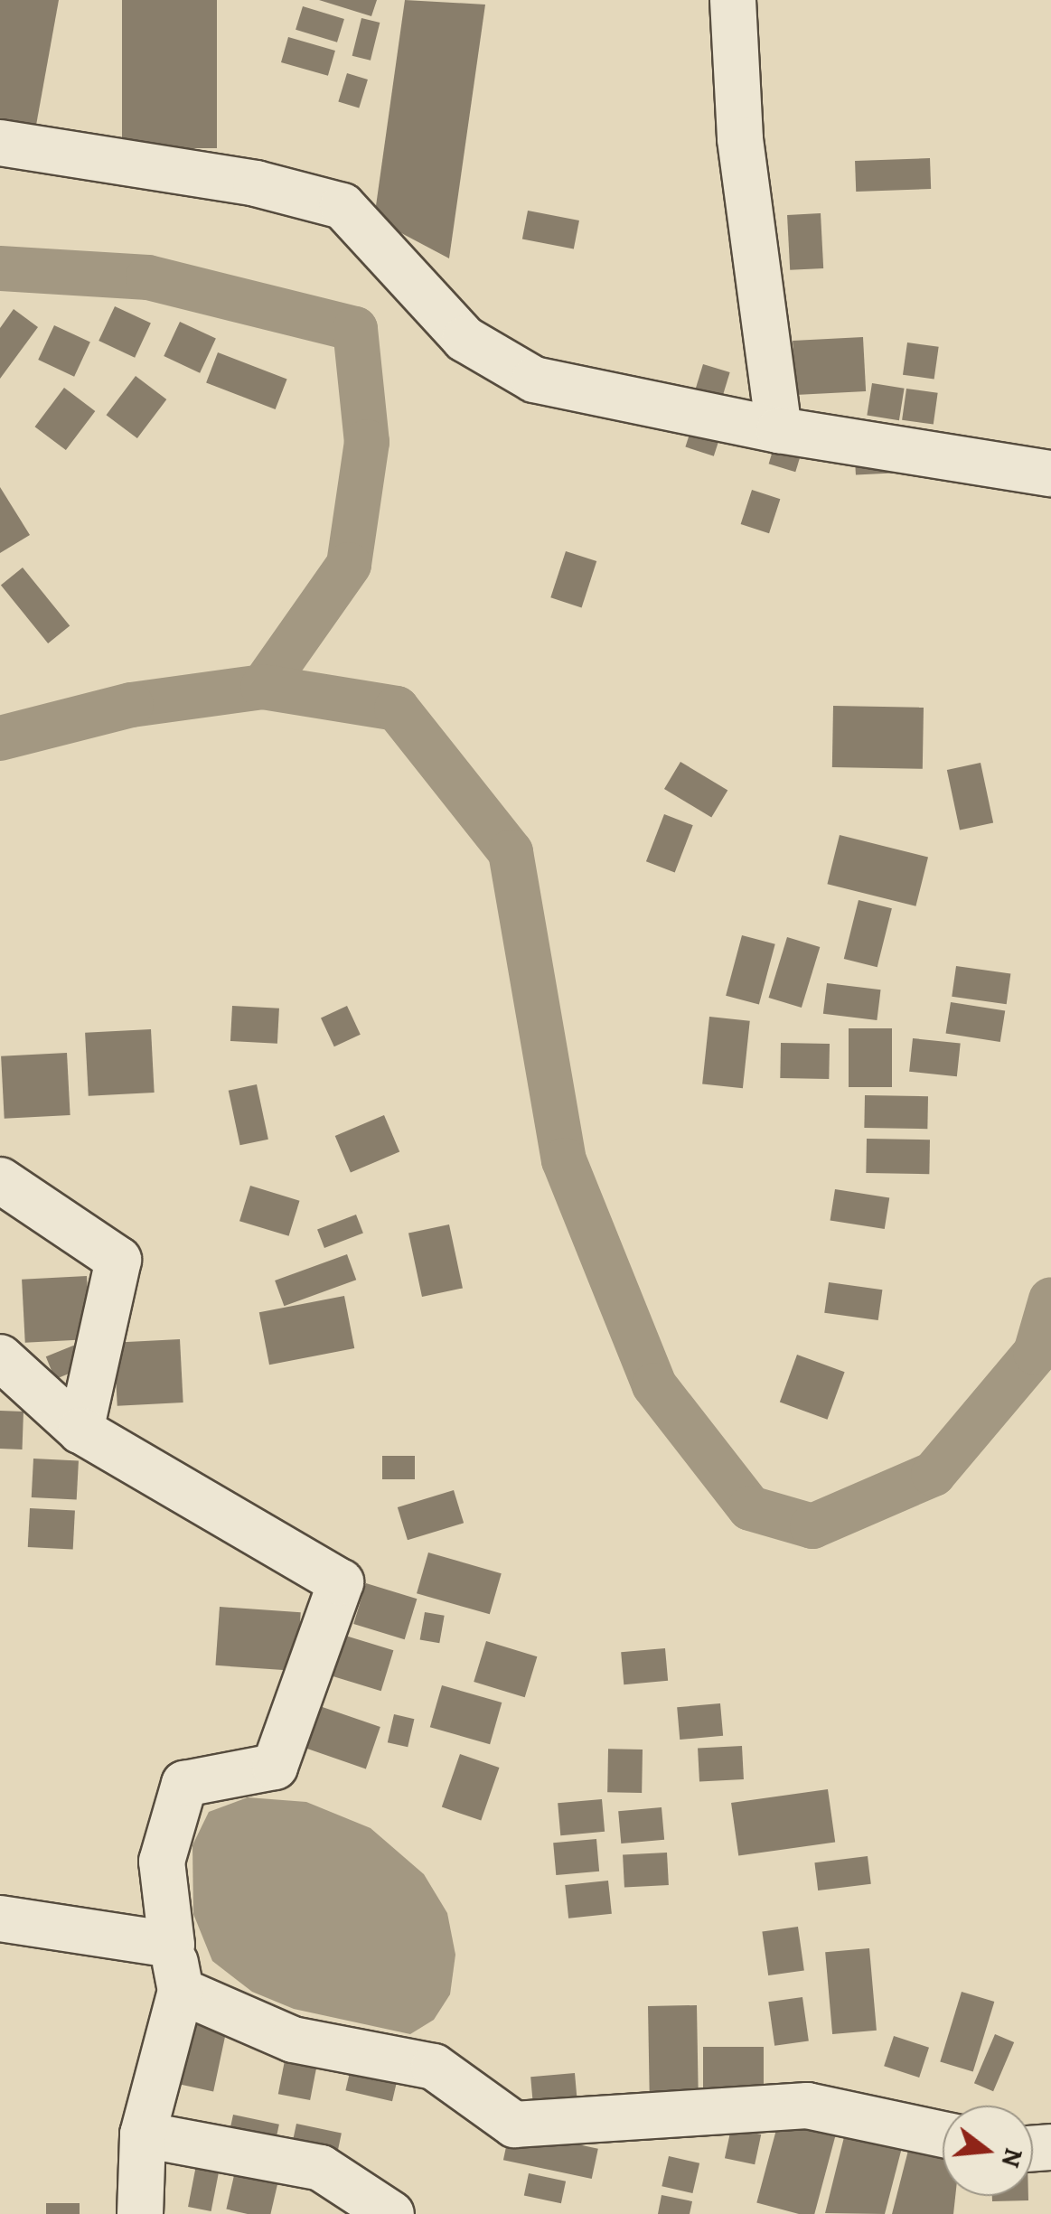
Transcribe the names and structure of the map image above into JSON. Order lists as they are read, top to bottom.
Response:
{
  "north": "right"
}
